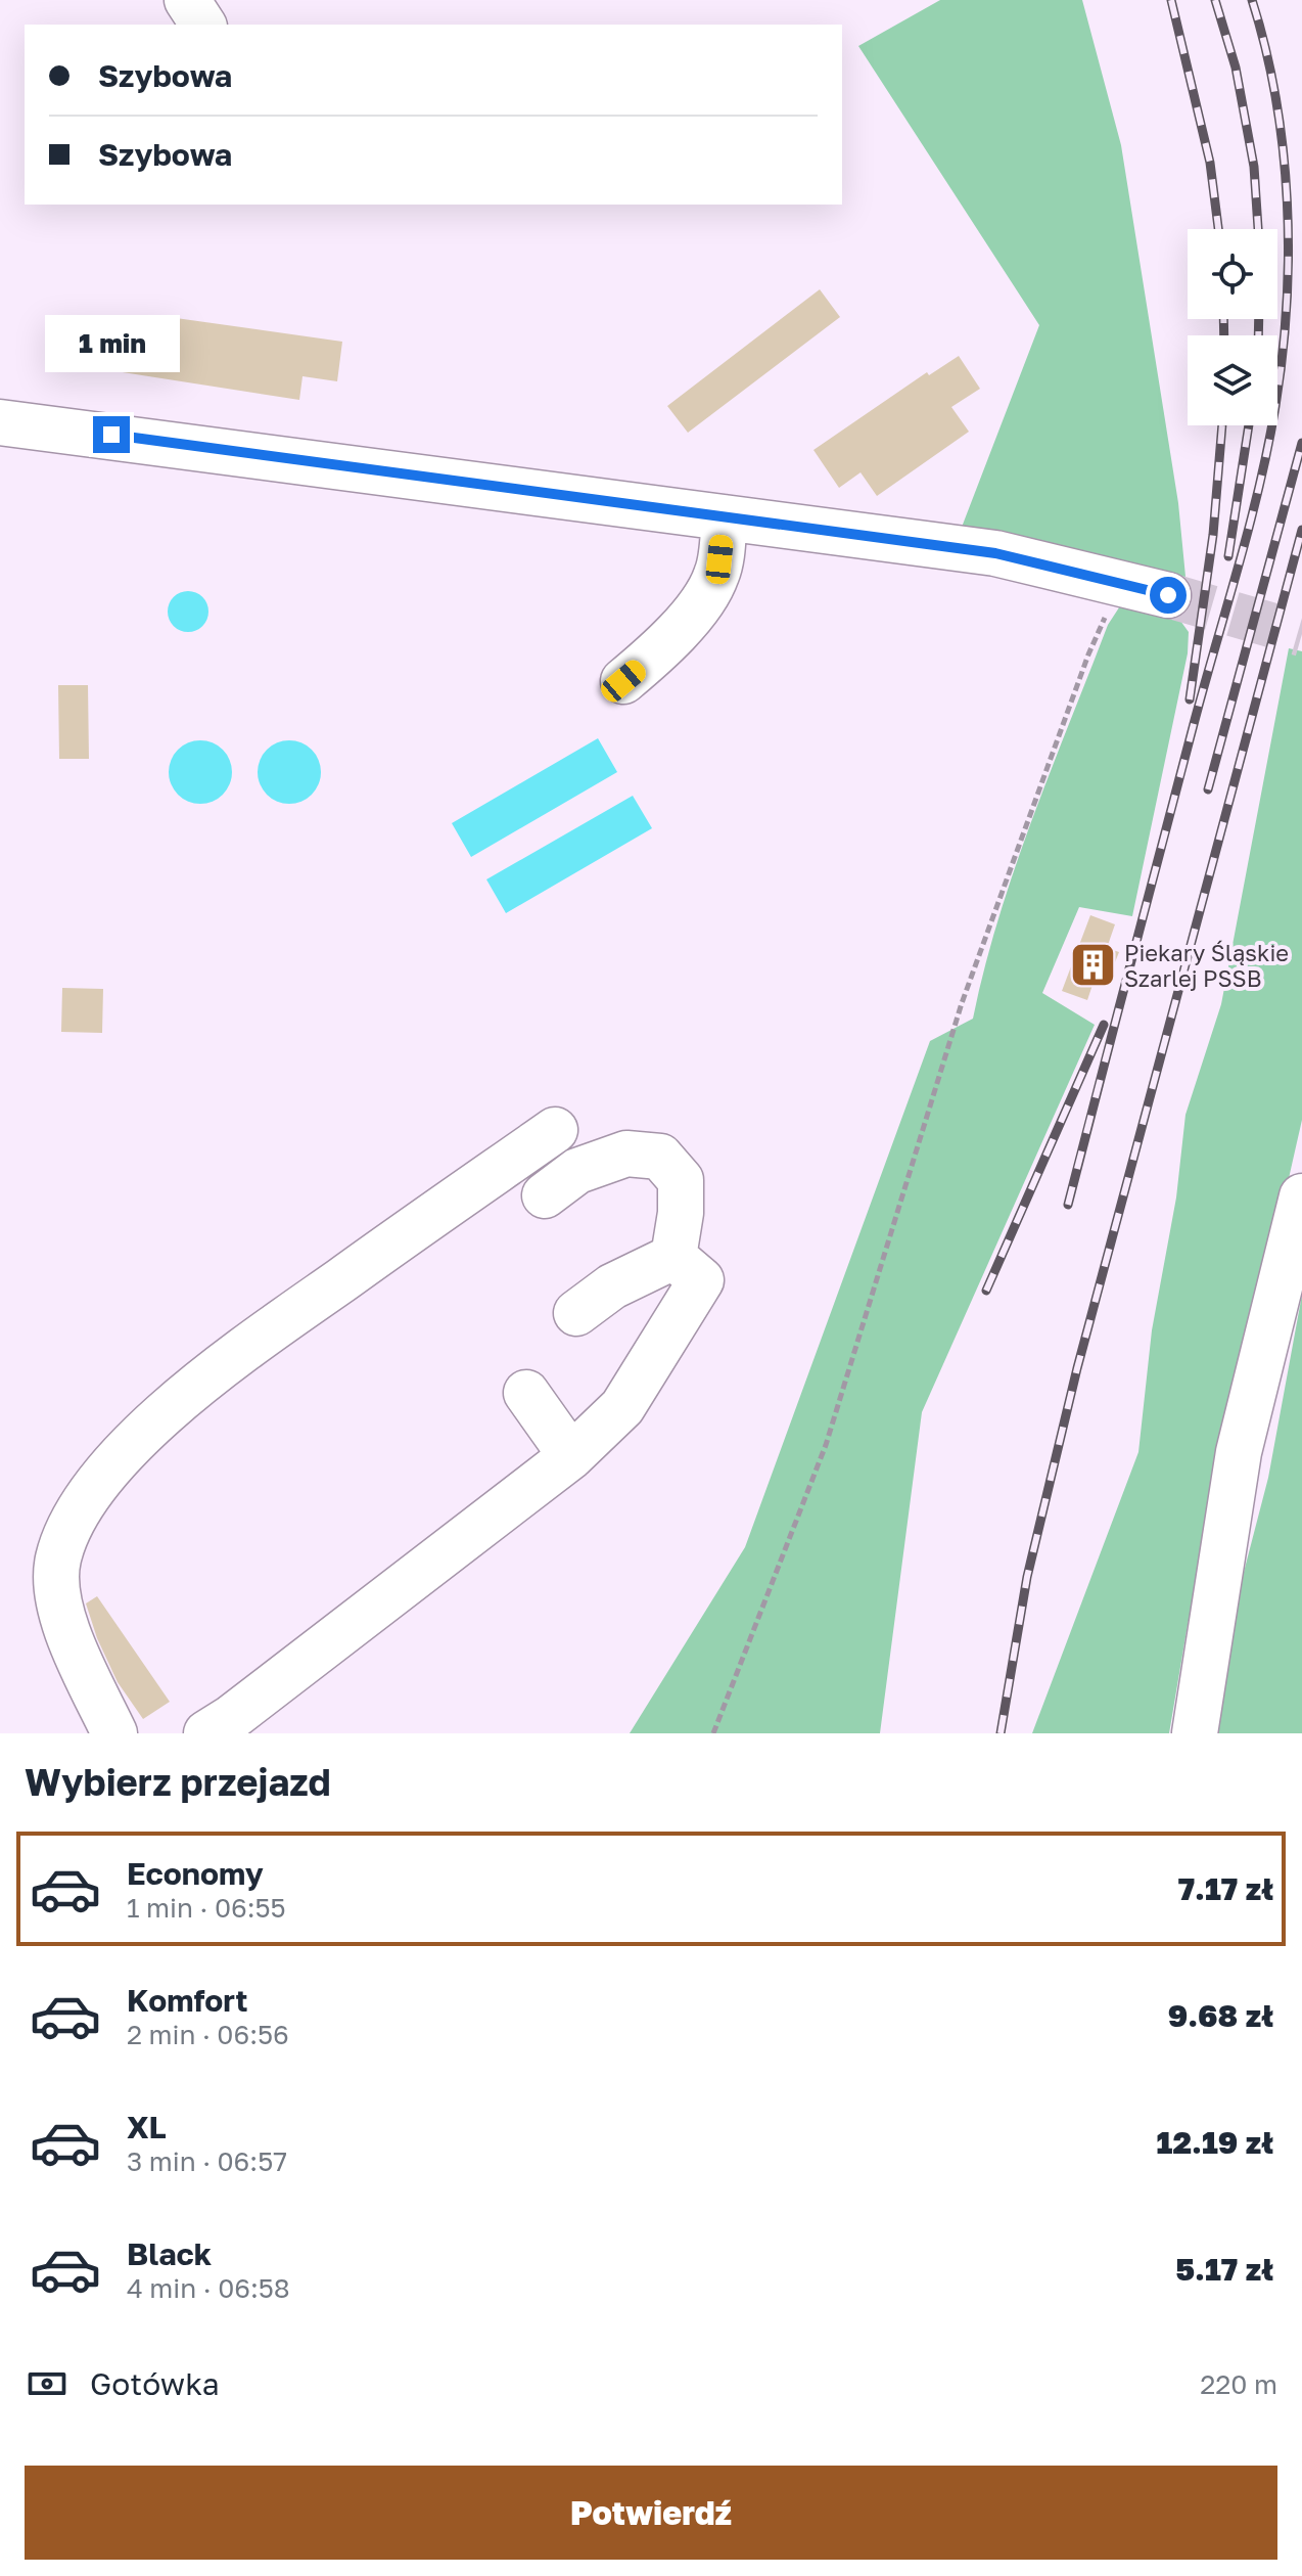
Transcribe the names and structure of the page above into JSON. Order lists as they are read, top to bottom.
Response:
{
  "places": {
    "building": ["Piekary Śląskie Szarlej PSSB"]
  },
  "page": {
    "banner": ["Szybowa", "Szybowa"],
    "bubble": "1 min",
    "heading": "Wybierz przejazd",
    "list": [
      {
        "name": "Economy",
        "note": "1 min · 06:55",
        "value": "7.17 zł"
      },
      {
        "name": "Komfort",
        "note": "2 min · 06:56",
        "value": "9.68 zł"
      },
      {
        "name": "XL",
        "note": "3 min · 06:57",
        "value": "12.19 zł"
      },
      {
        "name": "Black",
        "note": "4 min · 06:58",
        "value": "5.17 zł"
      }
    ],
    "pay": ["Gotówka", "220 m"],
    "buttons": "Potwierdź"
  }
}
